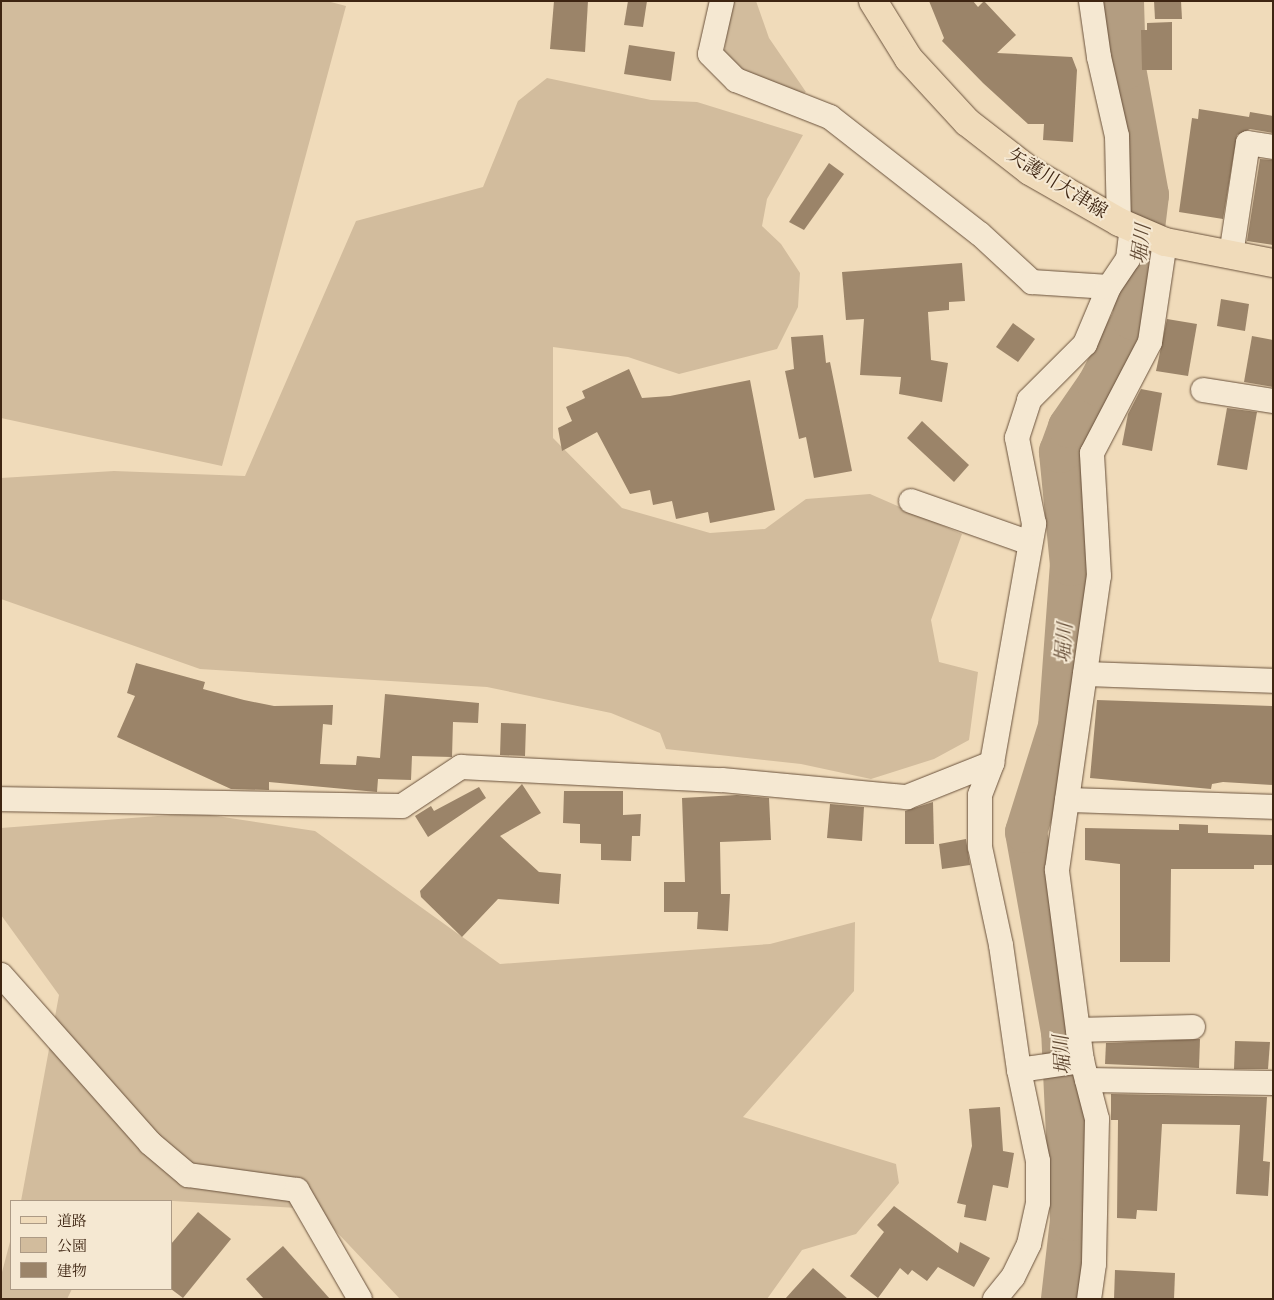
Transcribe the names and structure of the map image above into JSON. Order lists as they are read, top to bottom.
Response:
{
  "streets": {
    "main road": ["矢護川大津線"]
  },
  "water": ["堀川"],
  "legend": ["道路", "公園", "建物"]
}
